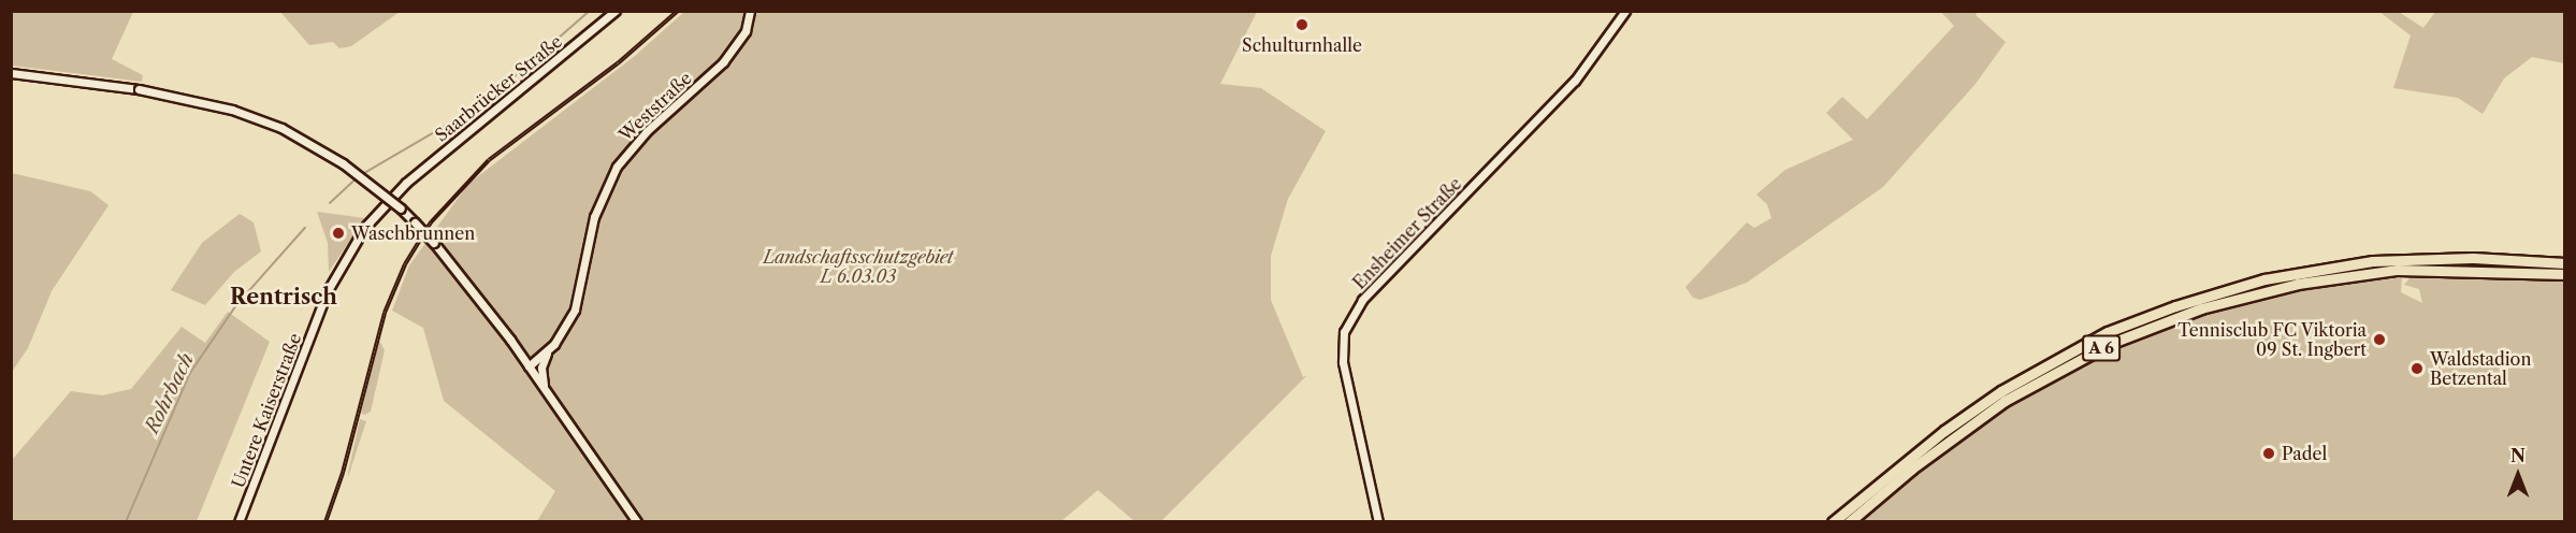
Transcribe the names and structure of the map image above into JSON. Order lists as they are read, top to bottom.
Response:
{
  "streets": {
    "highway": ["A 6"],
    "main road": [
      "Saarbrücker Straße",
      "Weststraße",
      "Ensheimer Straße",
      "Untere Kaiserstraße"
    ]
  },
  "crossings": [
    ["Saarbrücker Straße", "Untere Kaiserstraße"]
  ],
  "districts": ["Rentrisch"],
  "water": ["Rohrbach"],
  "parks": ["Landschaftsschutzgebiet L 6.03.03"],
  "places": [
    "Schulturnhalle",
    "Waschbrunnen",
    "Tennisclub FC Viktoria 09 St. Ingbert",
    "Waldstadion Betzental",
    "Padel"
  ],
  "north": "top"
}
